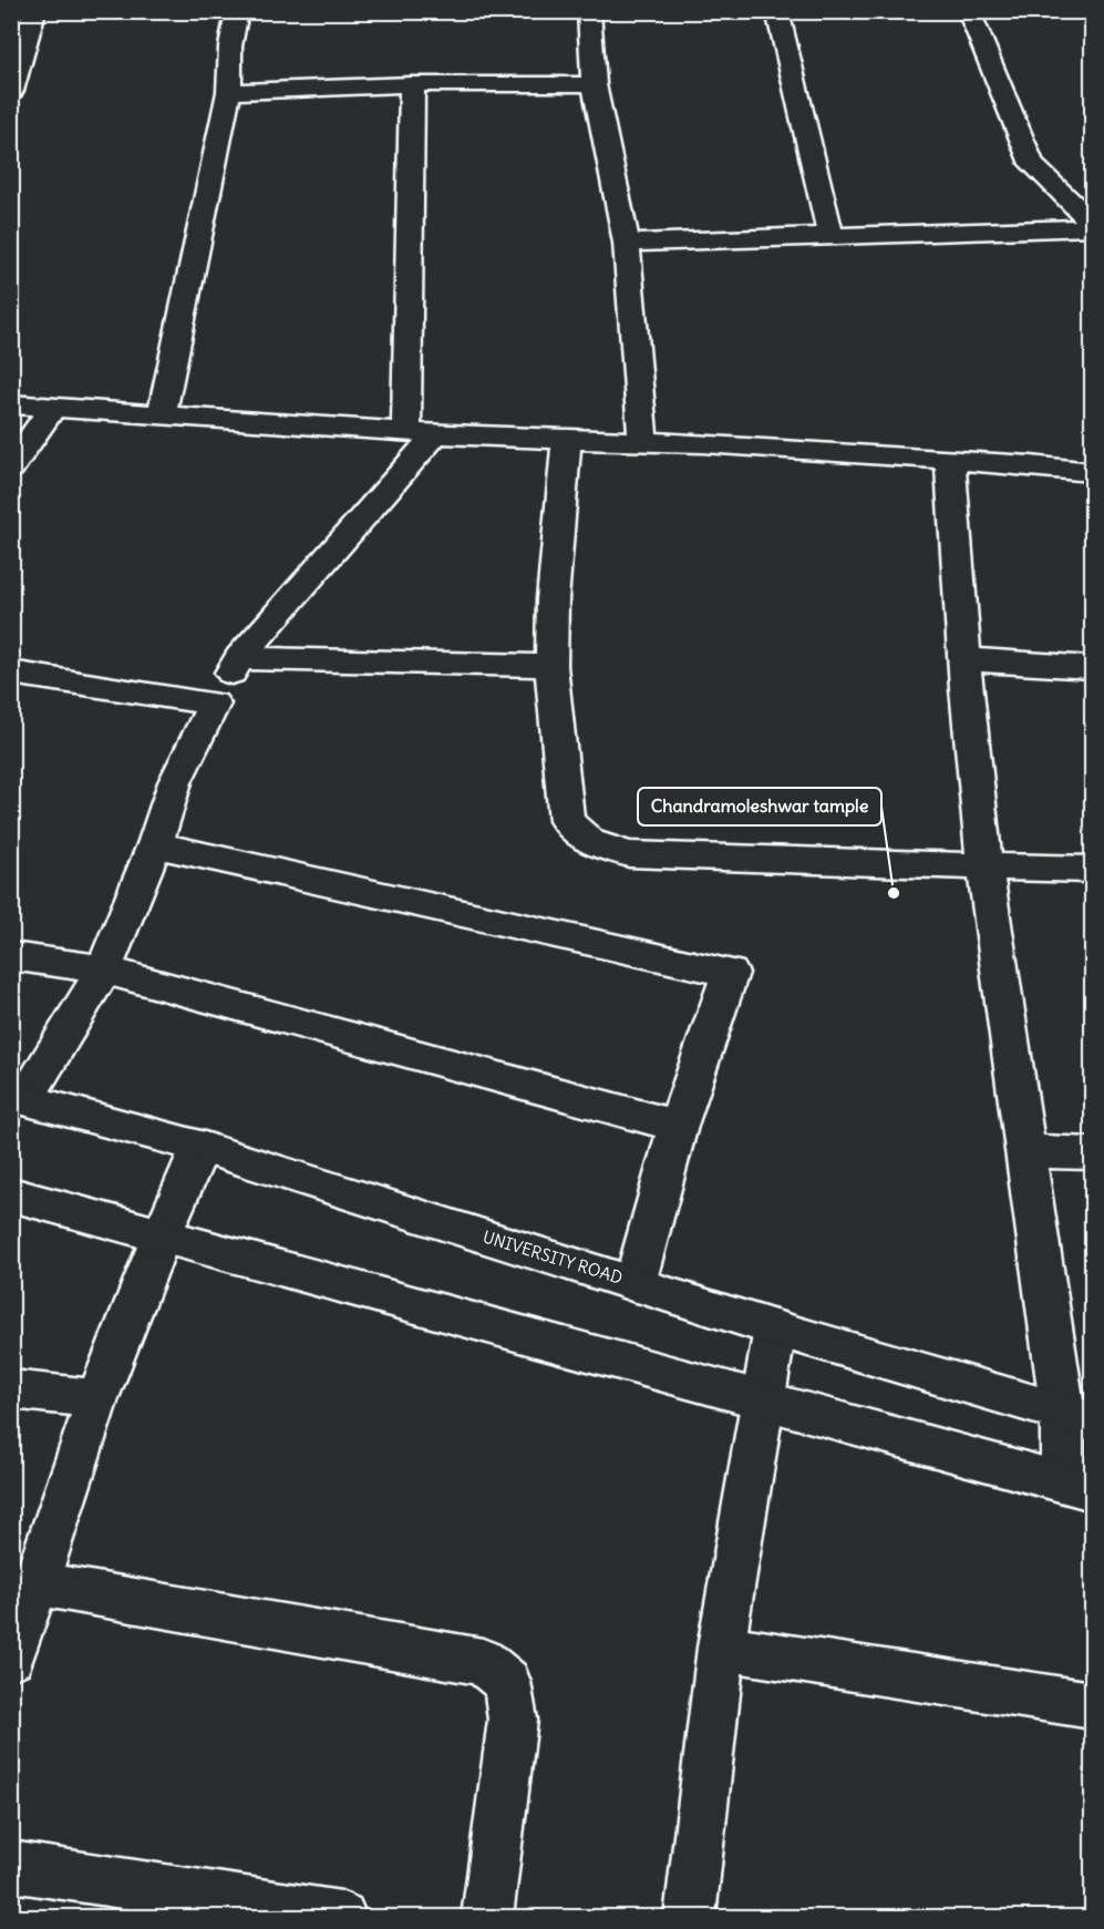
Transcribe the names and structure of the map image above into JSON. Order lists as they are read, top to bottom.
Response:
{
  "streets": {
    "street": ["UNIVERSITY ROAD"]
  },
  "places": ["Chandramoleshwar tample"]
}
